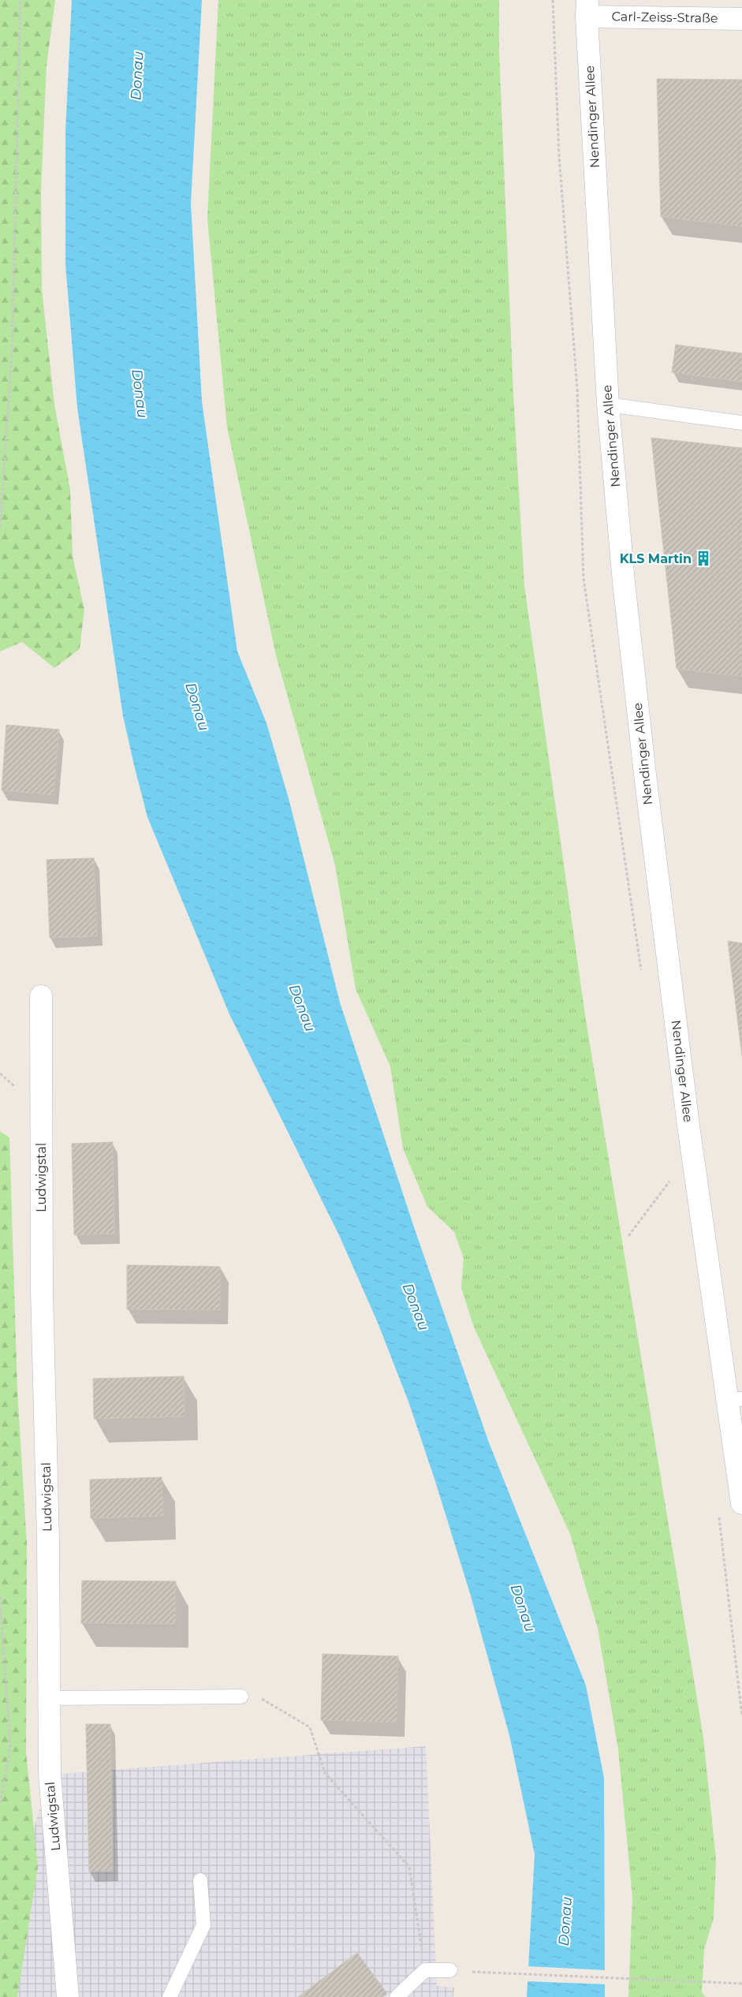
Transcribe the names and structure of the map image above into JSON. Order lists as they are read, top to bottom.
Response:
{
  "streets": {
    "street": ["Carl-Zeiss-Straße", "Nendinger Allee", "Ludwigstal"]
  },
  "crossings": [
    ["Carl-Zeiss-Straße", "Nendinger Allee"]
  ],
  "water": ["Donau"],
  "places": {
    "building": ["KLS Martin"]
  }
}
